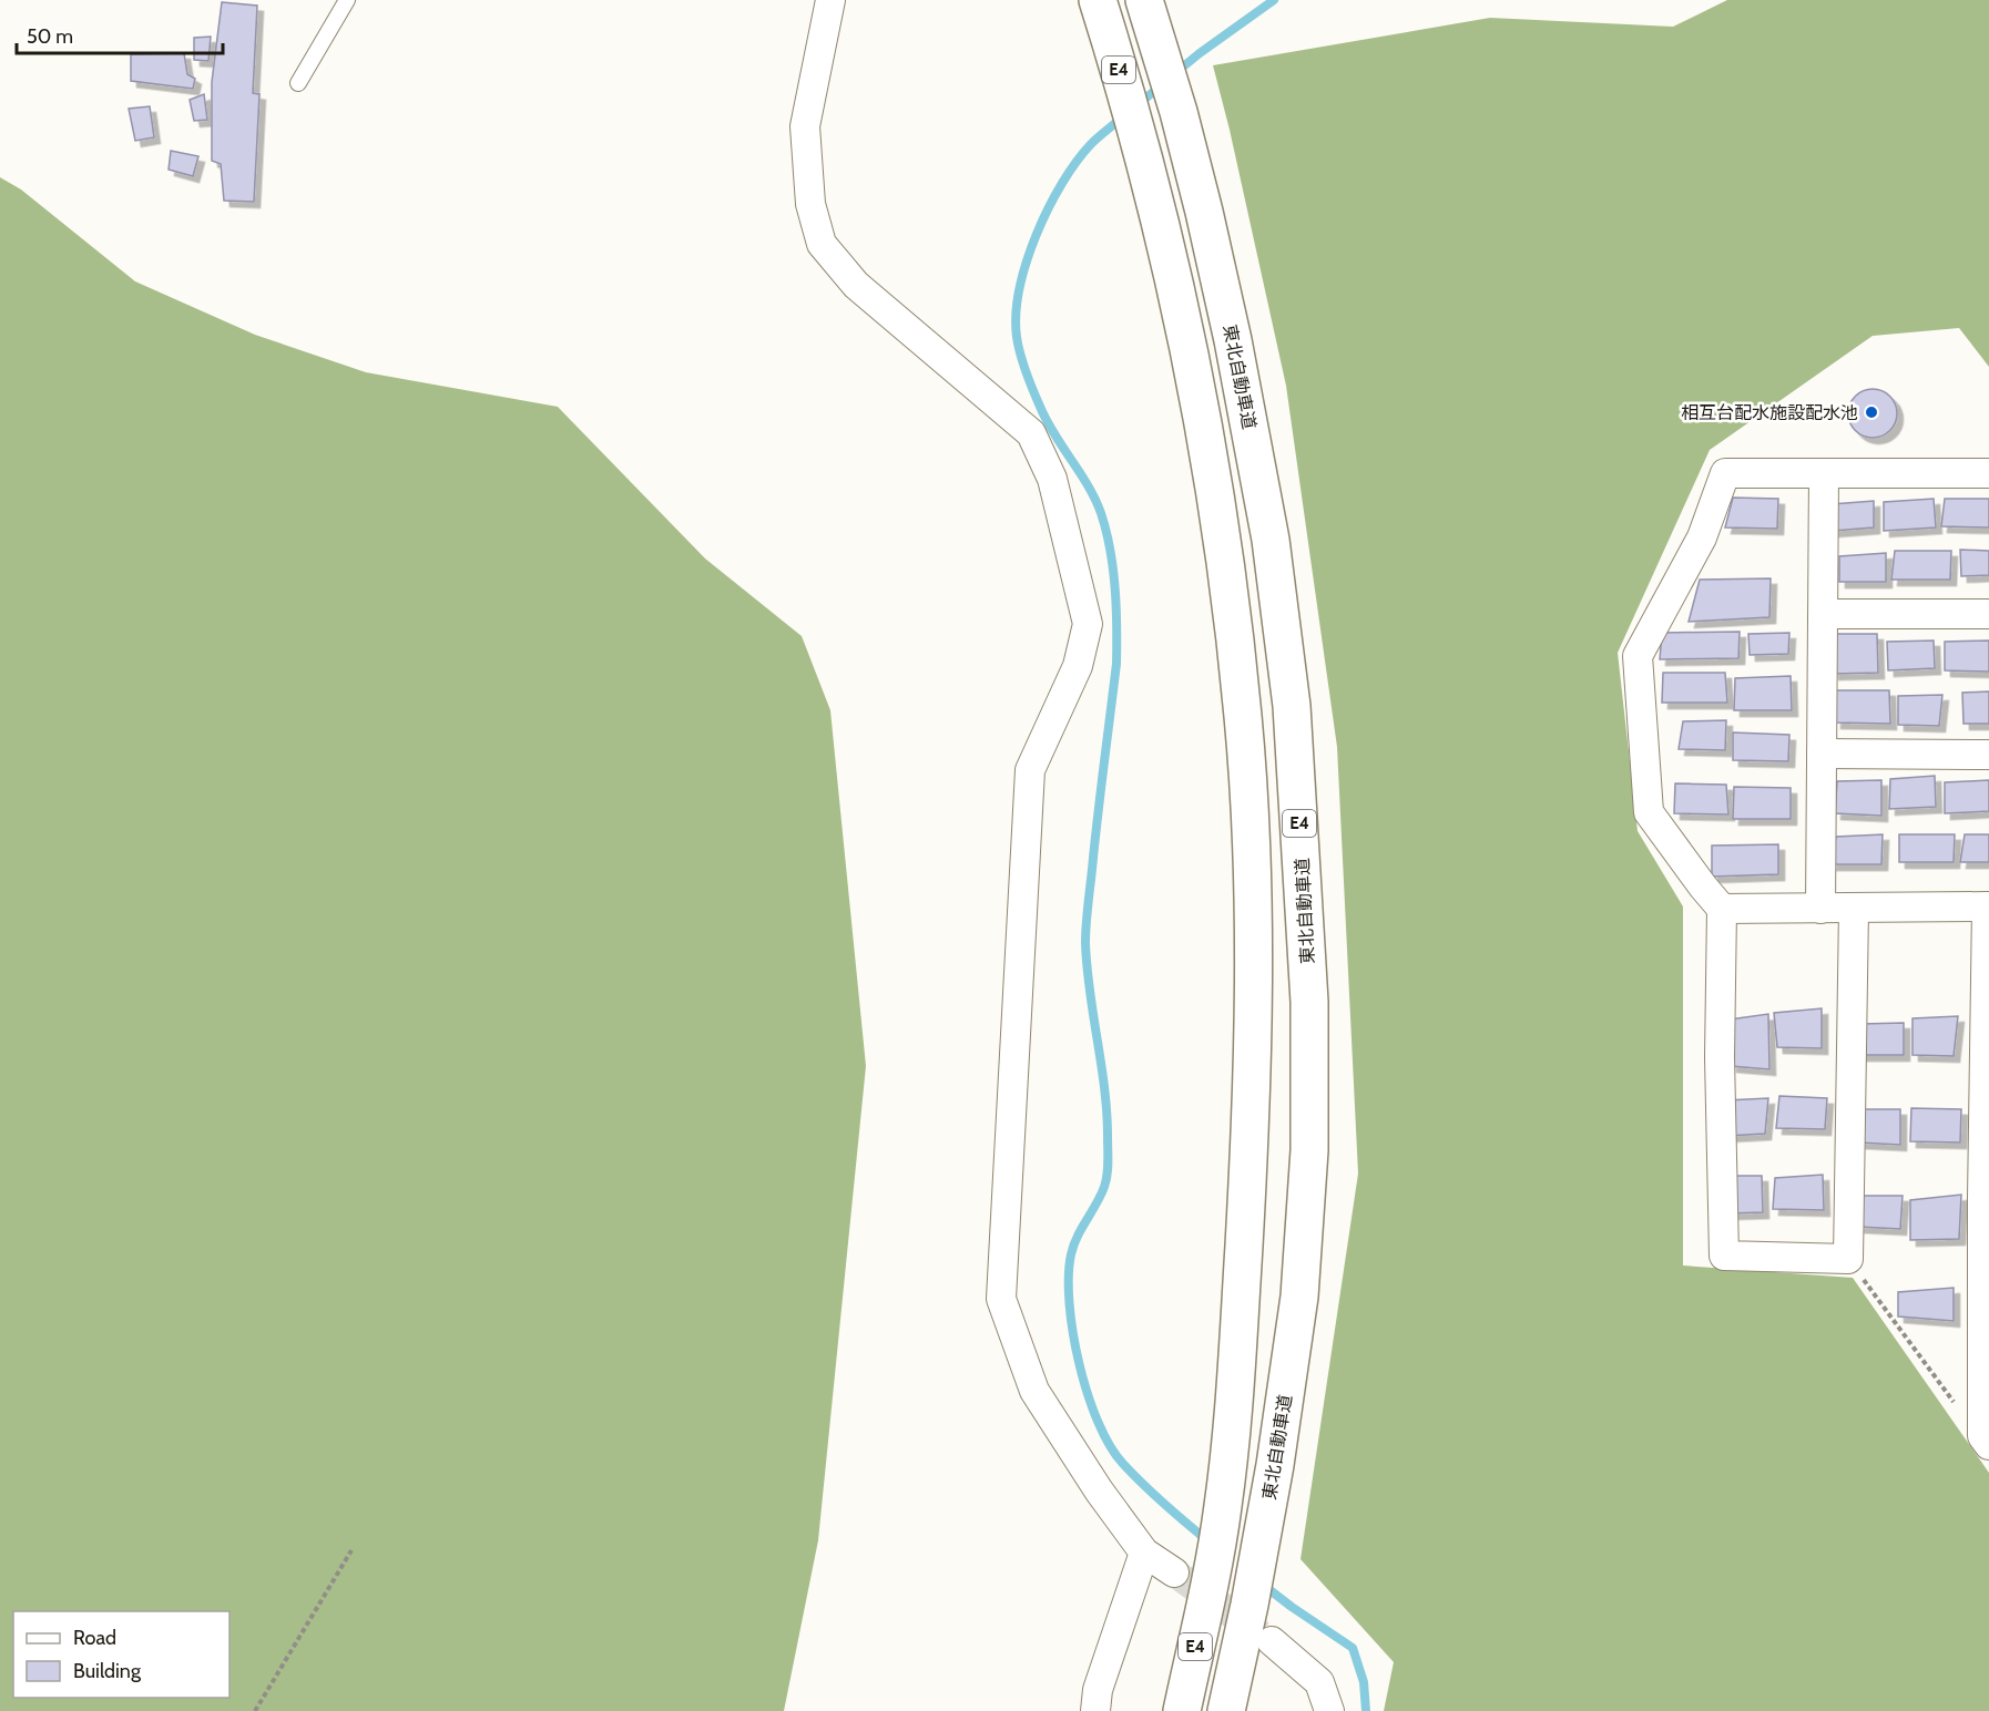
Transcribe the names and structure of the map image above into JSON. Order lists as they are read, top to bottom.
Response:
{
  "streets": {
    "highway": ["E4", "東北自動車道"]
  },
  "places": ["相互台配水施設配水池"],
  "legend": ["Road", "Building"],
  "scale_bar": "50 m"
}
